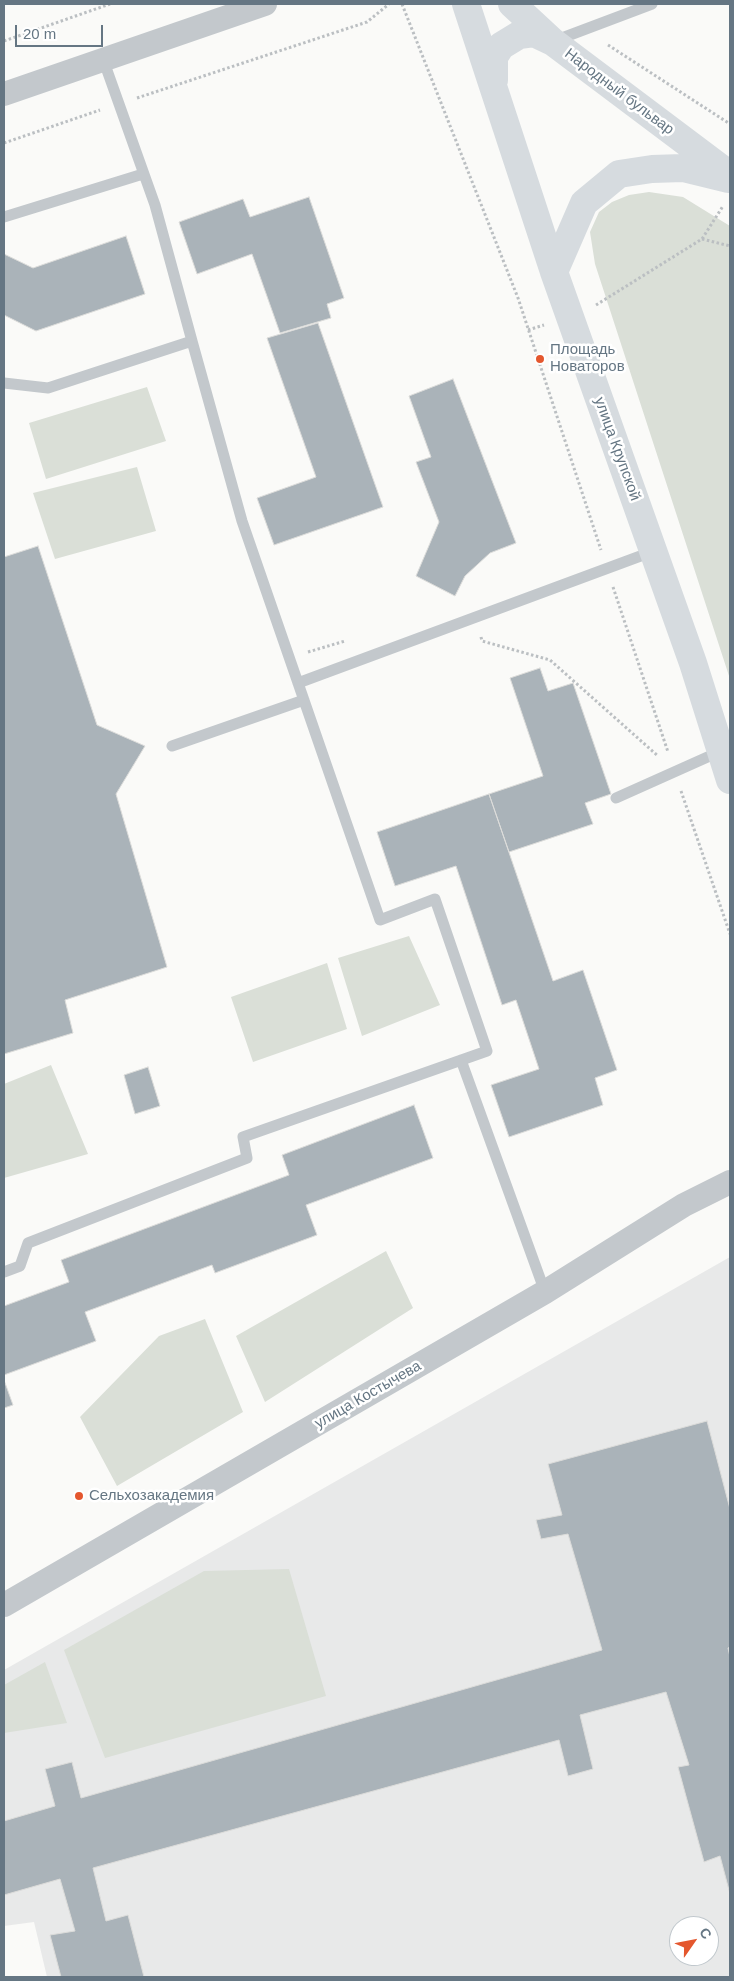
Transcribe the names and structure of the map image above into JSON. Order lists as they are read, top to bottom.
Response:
{
  "streets": {
    "street": ["Народный бульвар", "улица Крупской", "улица Костычева"]
  },
  "places": ["Площадь Новаторов", "Сельхозакадемия"],
  "scale_bar": "20 m",
  "north": "top right"
}
